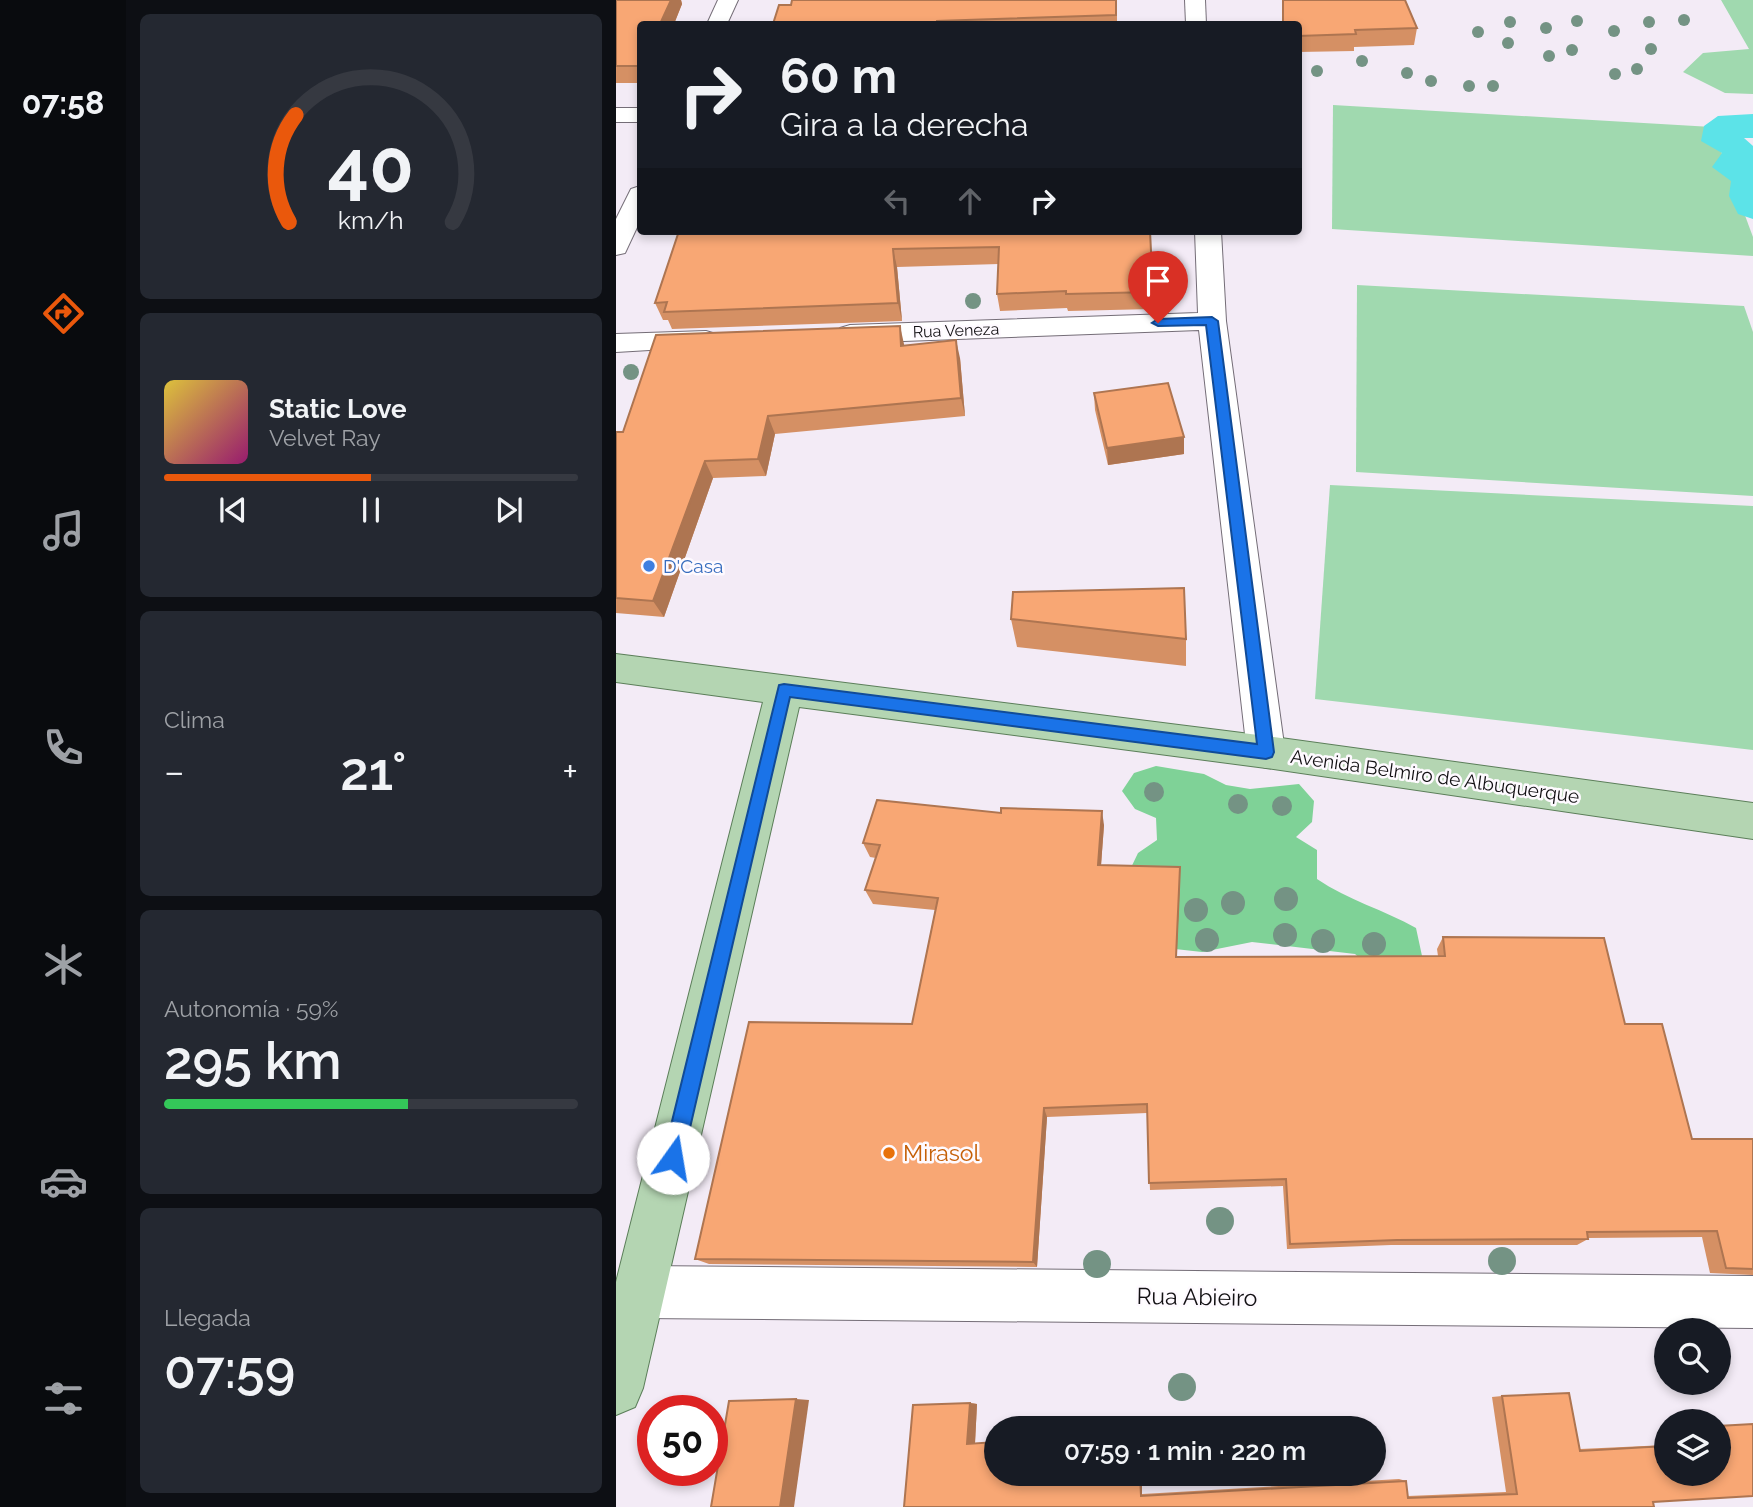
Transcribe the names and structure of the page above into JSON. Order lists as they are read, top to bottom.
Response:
{
  "streets": {
    "main road": ["Avenida Belmiro de Albuquerque"],
    "street": ["Rua Veneza", "Rua Abieiro"]
  },
  "places": ["D'Casa", "Mirasol"],
  "page": {
    "tabs": "07:58",
    "turn": ["60 m", "Gira a la derecha"],
    "song": ["Static Love", "Velvet Ray"],
    "tile": [
      "Clima",
      ["Autonomía · 59%", "295 km"],
      ["Llegada", "07:59"]
    ],
    "heat": ["−", "21°", "+"],
    "limit": "50",
    "trip": "07:59 · 1 min · 220 m",
    "gauge": ["40", "km/h"]
  }
}
